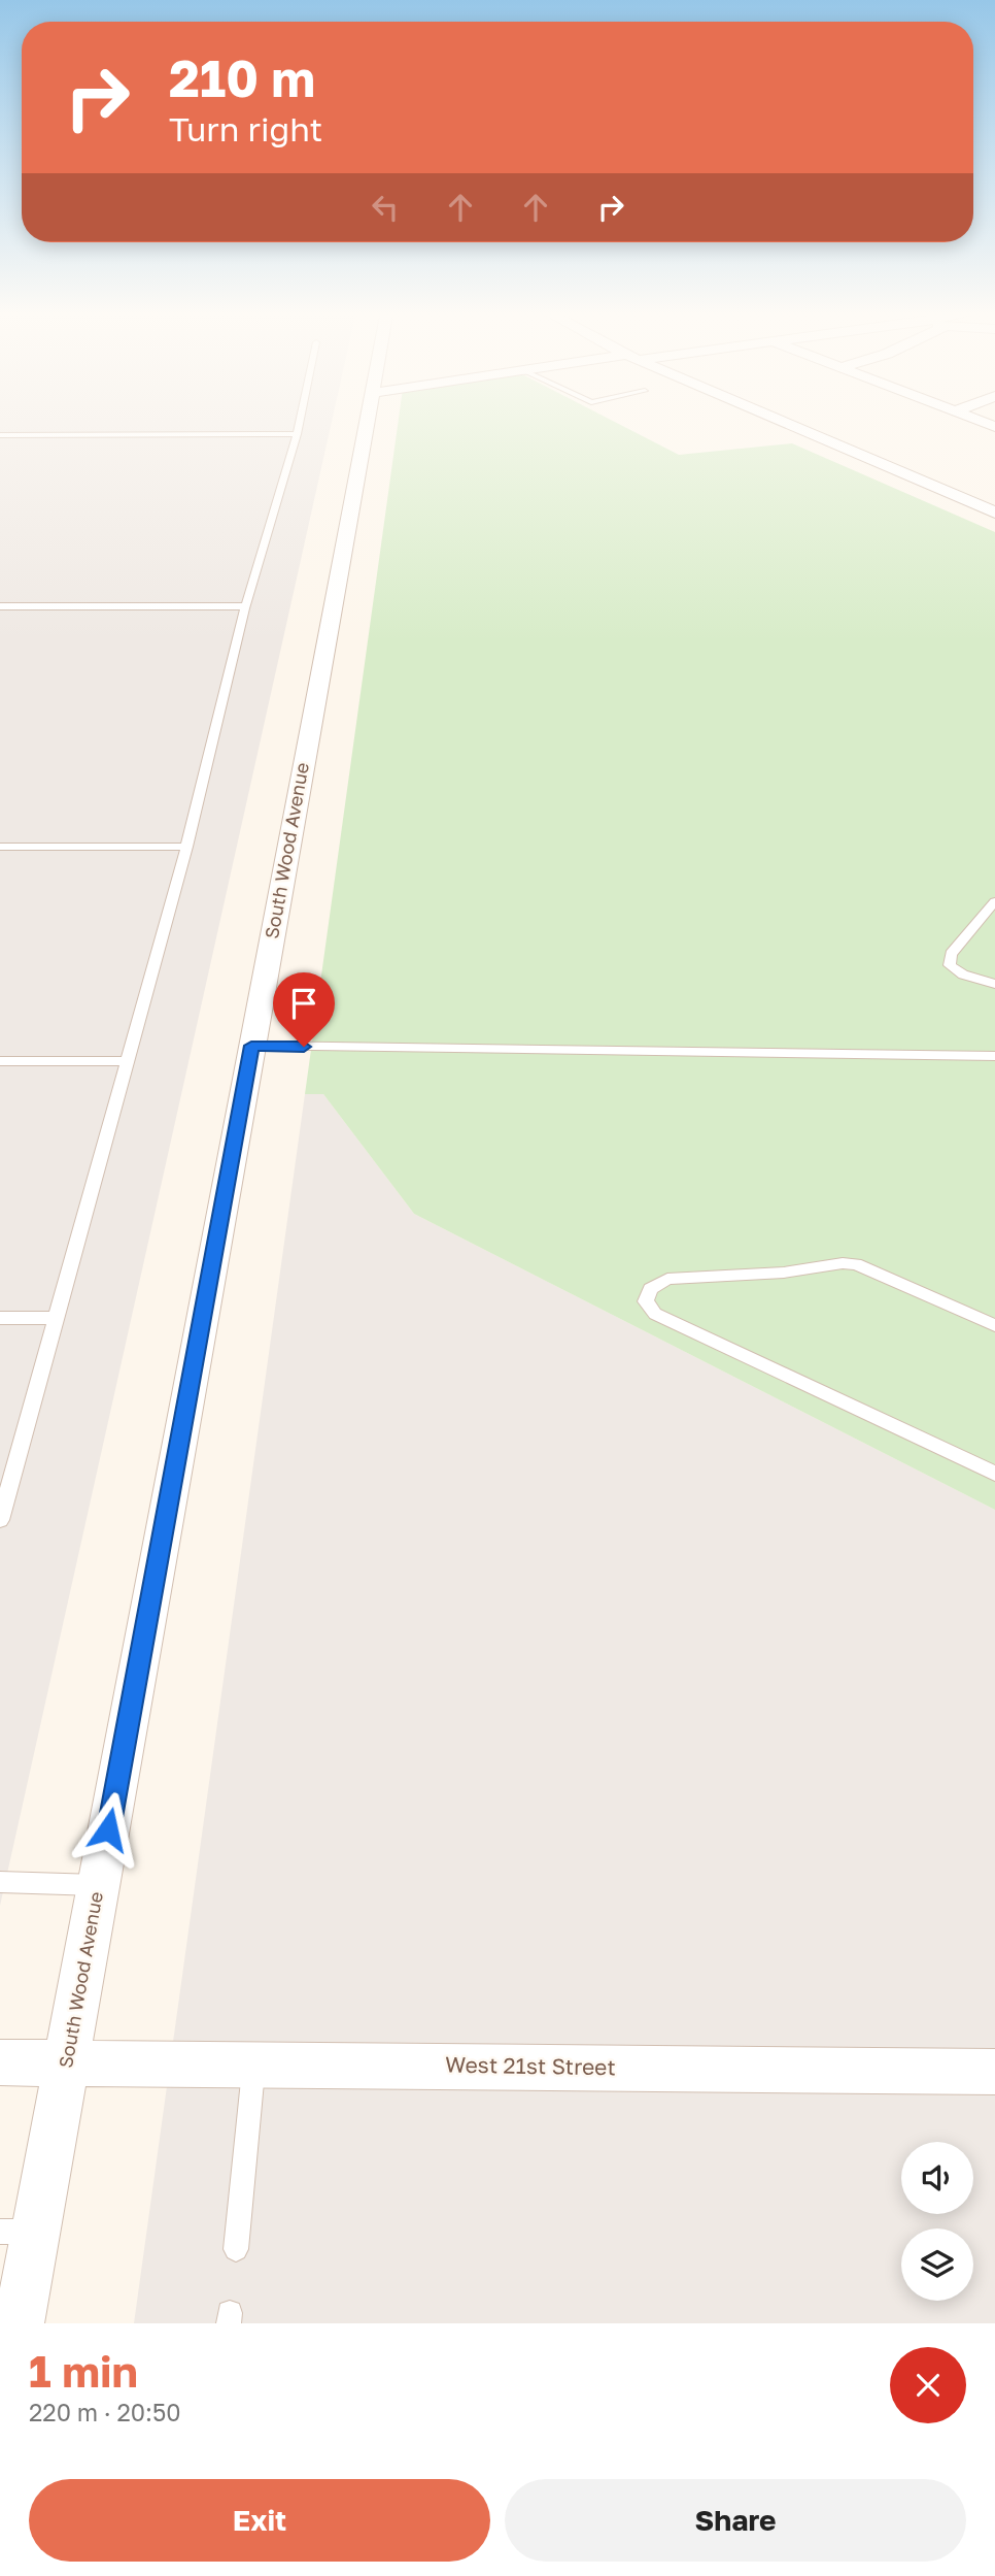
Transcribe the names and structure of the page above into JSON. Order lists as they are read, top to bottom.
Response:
{
  "streets": {
    "street": ["South Wood Avenue", "West 21st Street"]
  },
  "crossings": [
    ["South Wood Avenue", "West 21st Street"]
  ],
  "page": {
    "turn": ["210 m", "Turn right"],
    "heading": ["1 min", "220 m · 20:50"],
    "buttons": ["Exit", "Share"]
  }
}
